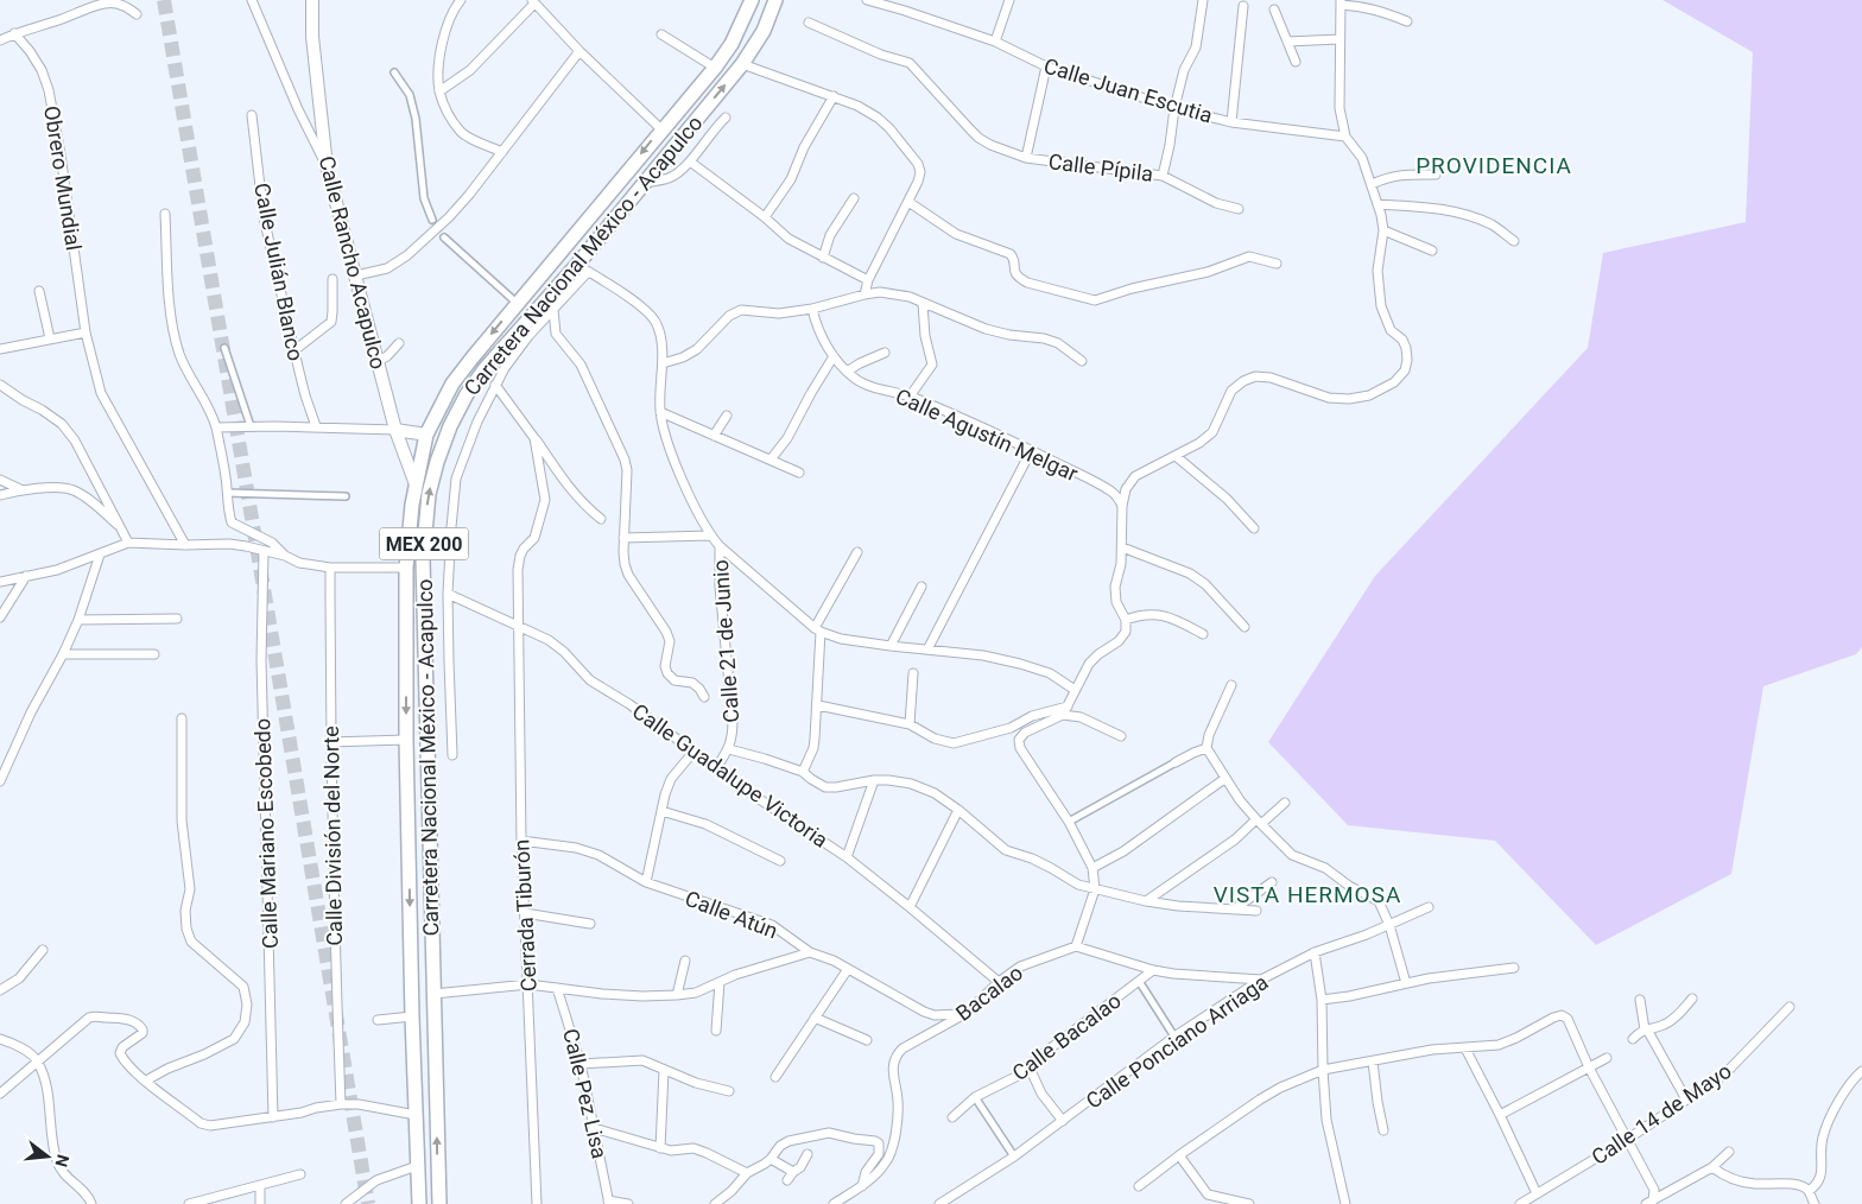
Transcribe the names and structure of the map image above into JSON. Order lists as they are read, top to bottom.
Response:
{
  "streets": {
    "main road": ["Carretera Nacional México - Acapulco", "Calle Rancho Acapulco", "MEX 200"],
    "street": [
      "Calle Juan Escutia",
      "Calle Pípila",
      "Obrero Mundial",
      "Calle Julián Blanco",
      "Calle Agustín Melgar",
      "Calle 21 de Junio",
      "Calle Guadalupe Victoria",
      "Calle Mariano Escobedo",
      "Calle División del Norte",
      "Calle Atún",
      "Cerrada Tiburón",
      "Bacalao",
      "Calle Bacalao",
      "Calle Ponciano Arriaga",
      "Calle Pez Lisa",
      "Calle 14 de Mayo"
    ]
  },
  "crossings": [
    ["Calle Juan Escutia", "Calle Pípila"],
    ["Carretera Nacional México - Acapulco", "Calle Rancho Acapulco"],
    ["Calle 21 de Junio", "Calle Guadalupe Victoria"],
    ["Calle Guadalupe Victoria", "Cerrada Tiburón"],
    ["Calle Guadalupe Victoria", "Bacalao"],
    ["Calle Atún", "Cerrada Tiburón"],
    ["Calle Atún", "Bacalao"]
  ],
  "districts": ["PROVIDENCIA", "VISTA HERMOSA"],
  "north": "right"
}
